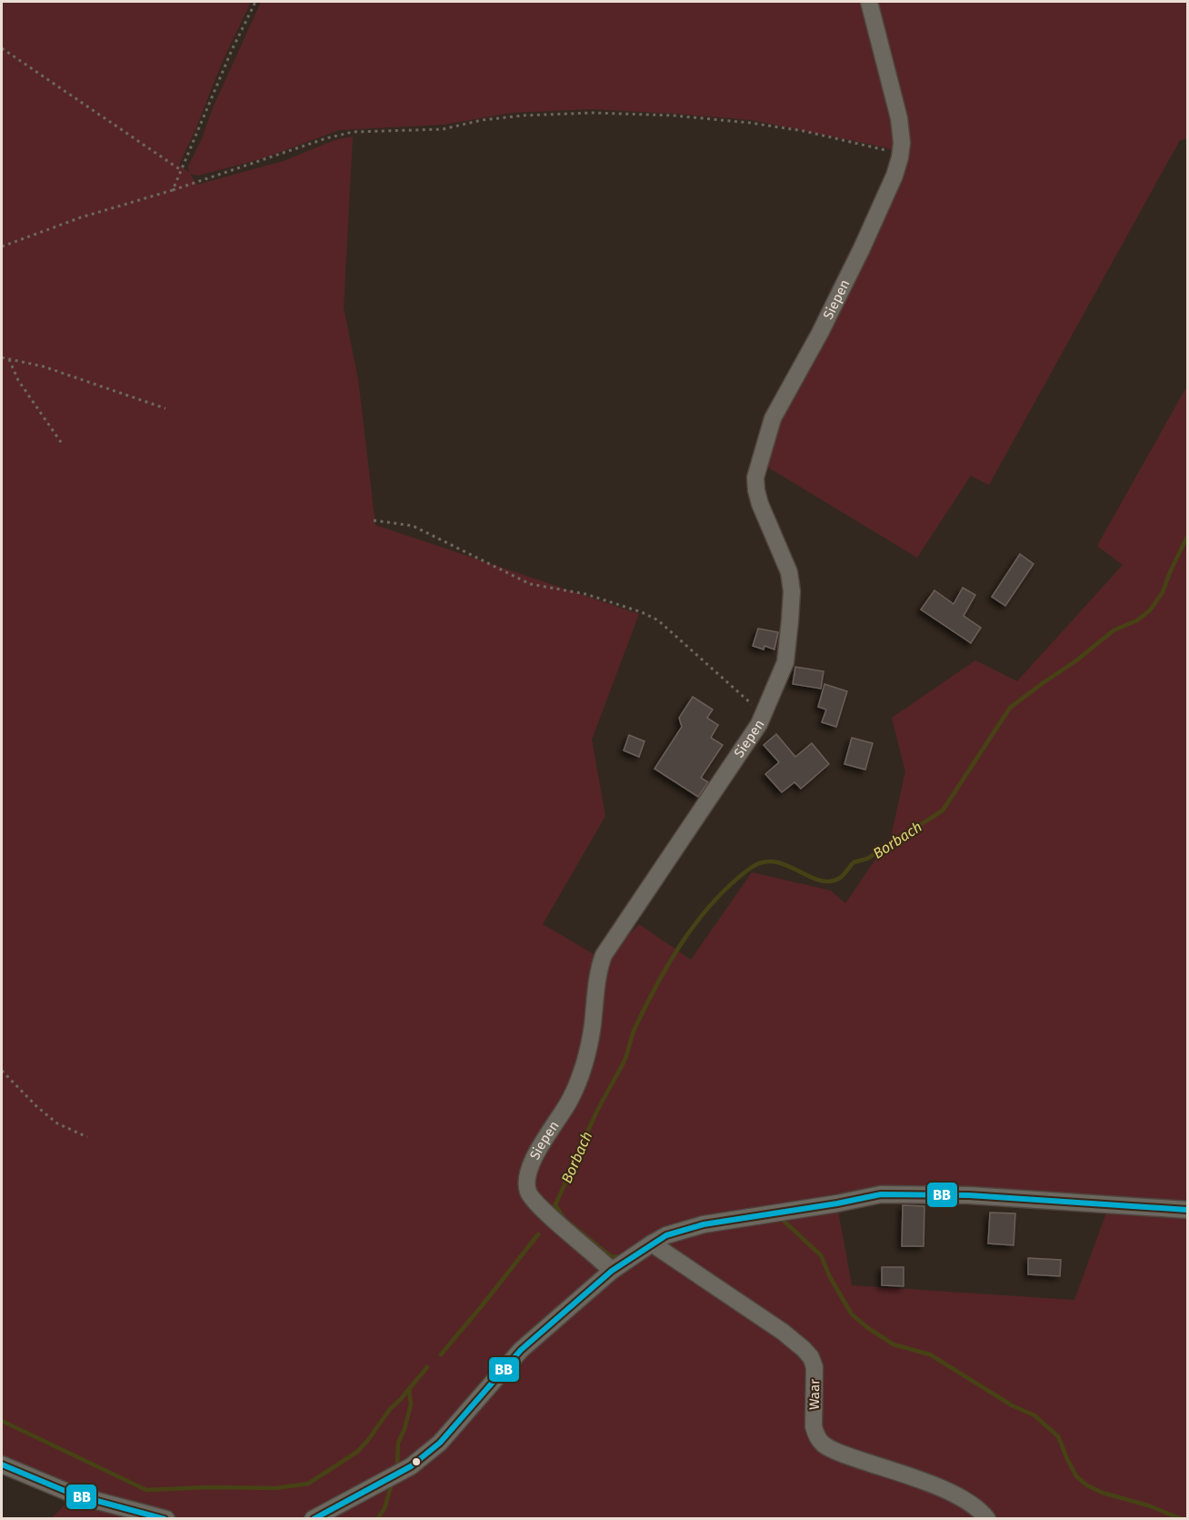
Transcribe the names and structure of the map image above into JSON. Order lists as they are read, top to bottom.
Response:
{
  "streets": {
    "street": ["Siepen", "Waar"]
  },
  "water": ["Borbach"],
  "lines": ["transit line BB"]
}
